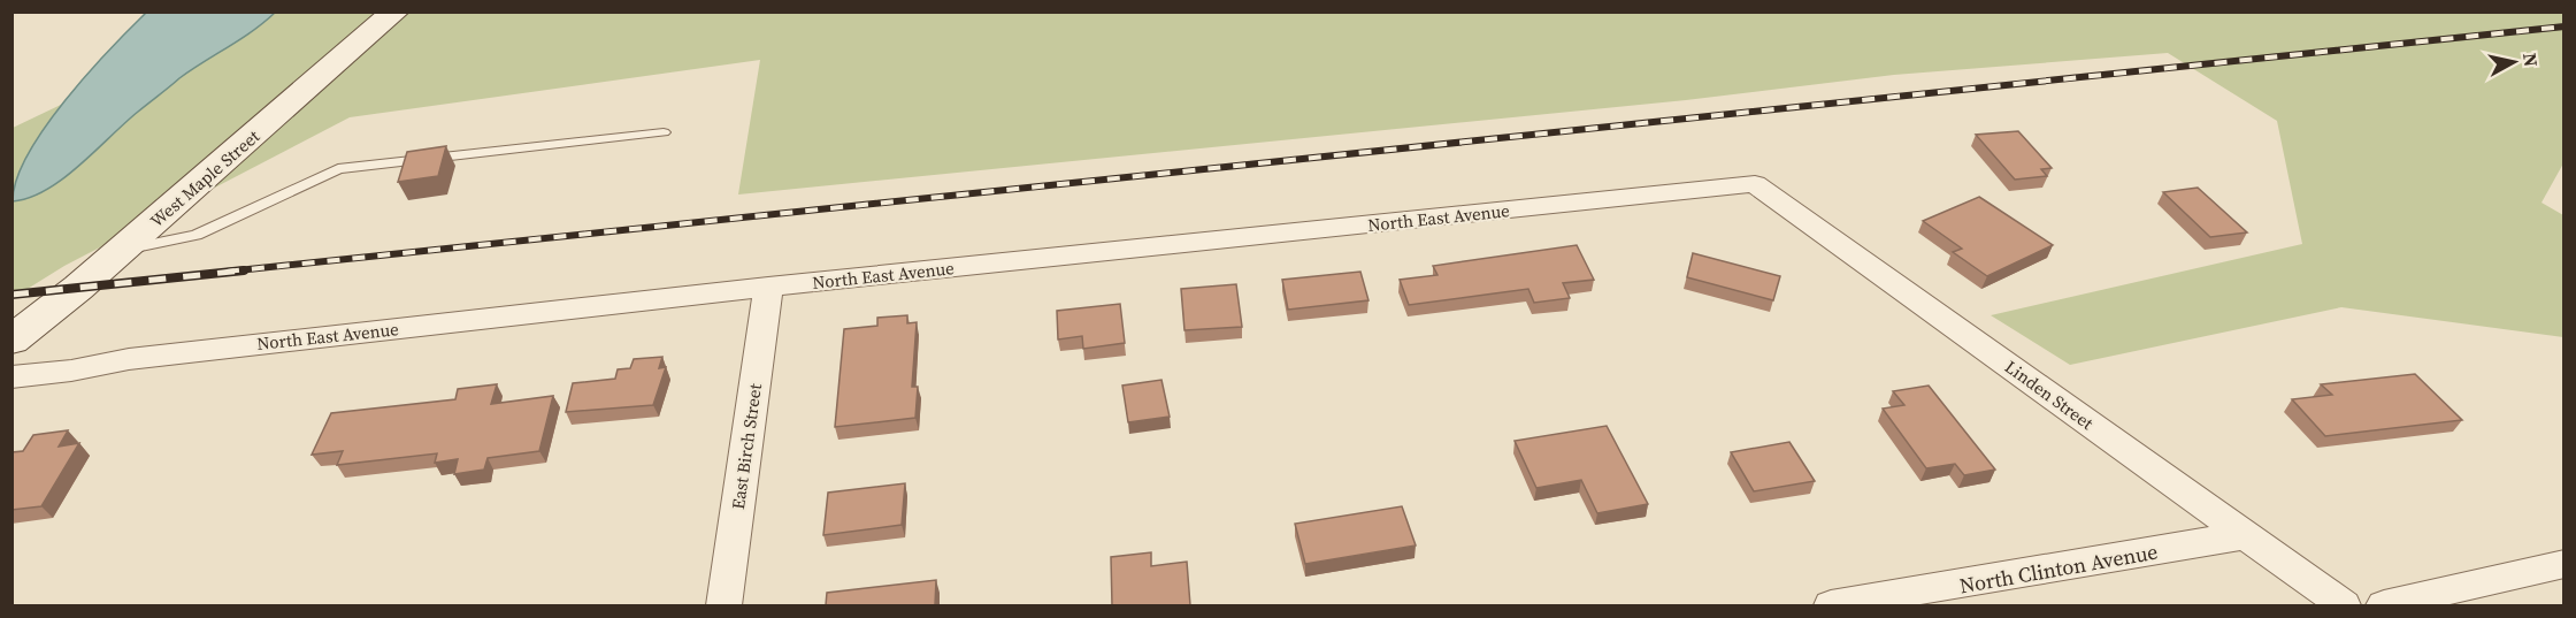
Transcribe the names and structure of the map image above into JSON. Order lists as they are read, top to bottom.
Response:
{
  "streets": {
    "street": [
      "West Maple Street",
      "North East Avenue",
      "Linden Street",
      "East Birch Street",
      "North Clinton Avenue"
    ]
  },
  "crossings": [
    ["North East Avenue", "Linden Street"],
    ["North East Avenue", "East Birch Street"],
    ["Linden Street", "North Clinton Avenue"]
  ],
  "north": "right"
}
